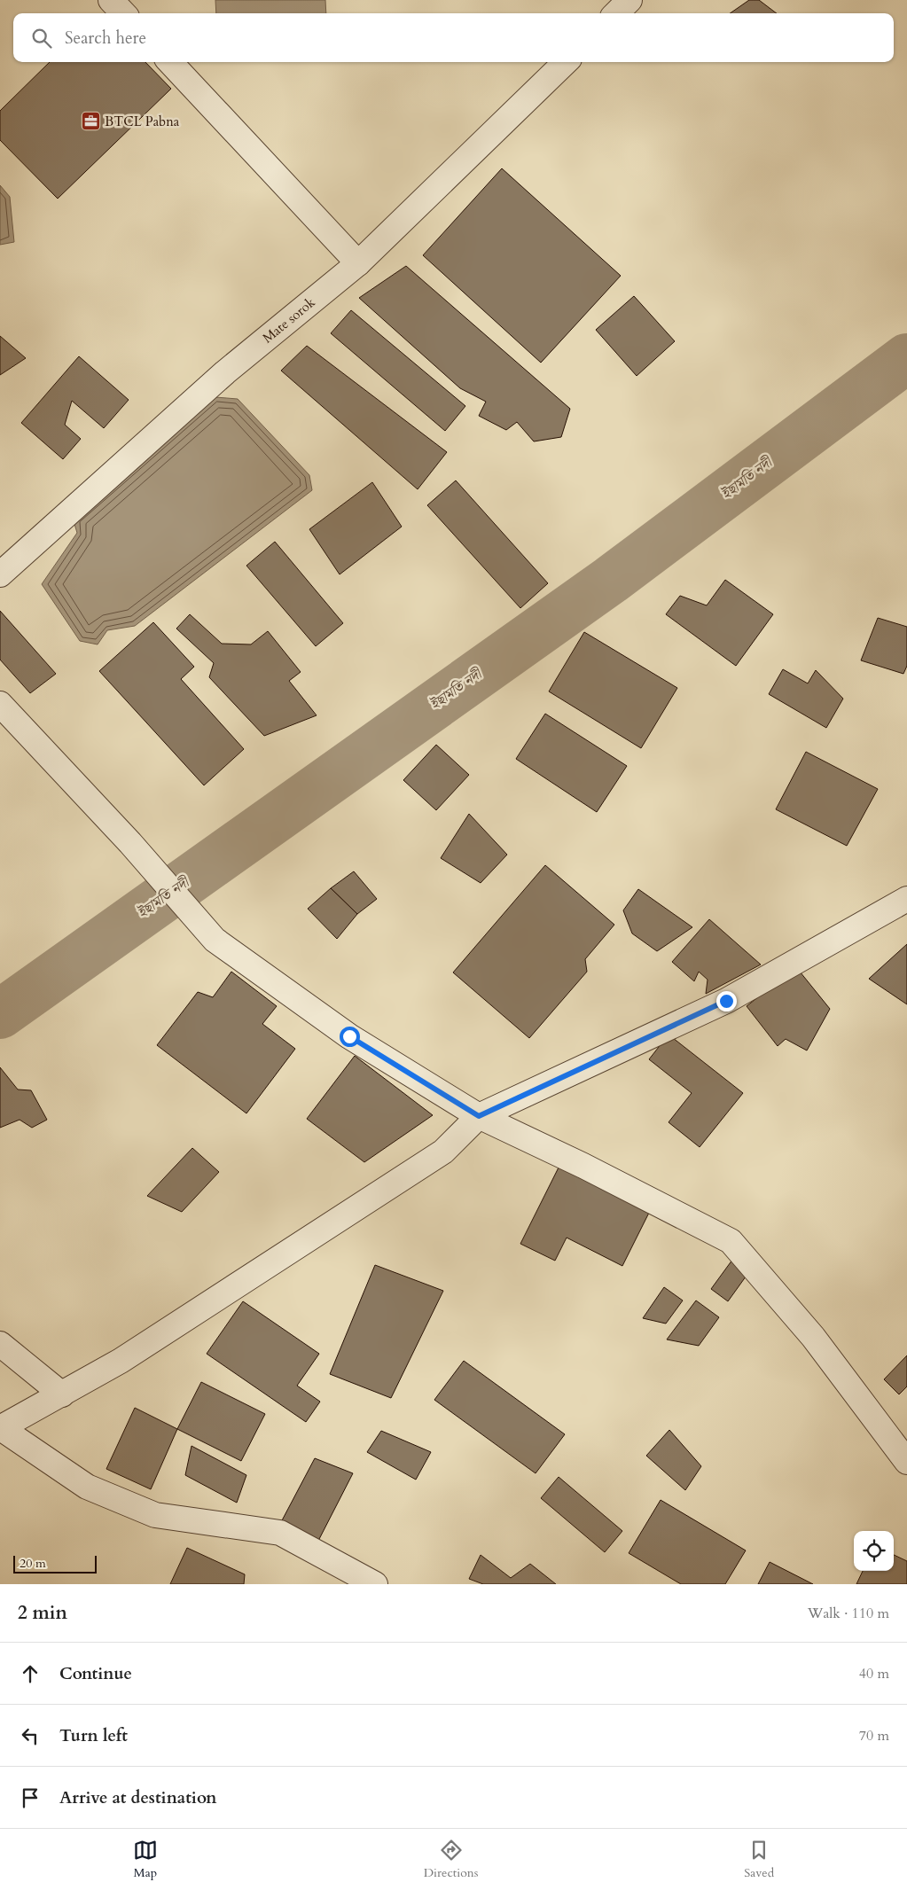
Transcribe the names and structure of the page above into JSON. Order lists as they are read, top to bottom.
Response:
{
  "streets": {
    "street": ["Mate sorok"]
  },
  "water": ["ইছামতি নদী"],
  "places": {
    "office": ["BTCL Pabna"]
  },
  "scale_bar": "20 m",
  "page": {
    "search": "Search here",
    "scale": "20 m",
    "heading": ["2 min", "Walk · 110 m"],
    "list": [
      ["Continue", "40 m"],
      ["Turn left", "70 m"],
      "Arrive at destination"
    ],
    "nav": ["Map", "Directions", "Saved"]
  }
}
